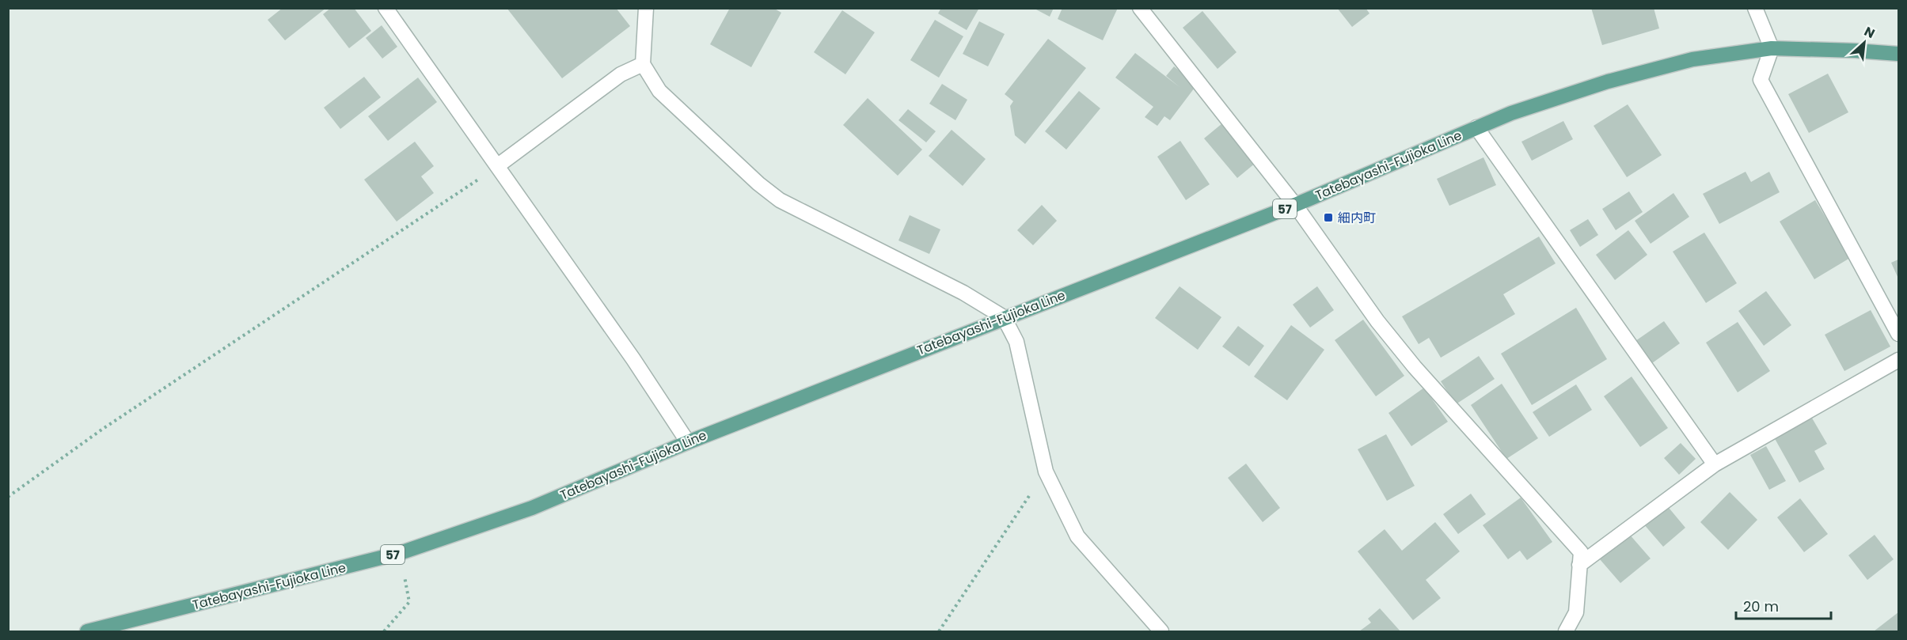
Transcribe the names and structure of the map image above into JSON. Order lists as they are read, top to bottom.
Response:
{
  "streets": {
    "main road": ["Tatebayashi-Fujioka Line", "57"]
  },
  "places": {
    "transit": ["細内町"]
  },
  "scale_bar": "20 m",
  "north": "top right"
}
